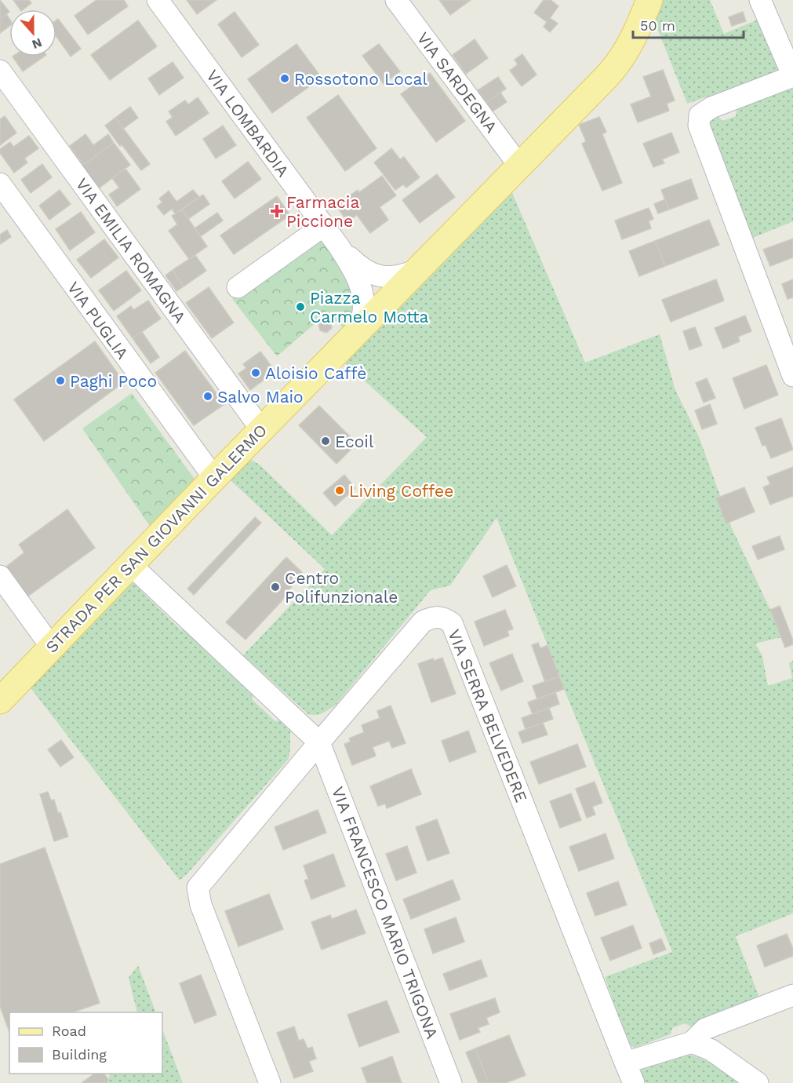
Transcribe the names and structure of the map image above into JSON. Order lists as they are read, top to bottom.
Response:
{
  "streets": {
    "main road": ["STRADA PER SAN GIOVANNI GALERMO"],
    "street": [
      "VIA SARDEGNA",
      "VIA LOMBARDIA",
      "VIA EMILIA ROMAGNA",
      "VIA PUGLIA",
      "VIA SERRA BELVEDERE",
      "VIA FRANCESCO MARIO TRIGONA"
    ]
  },
  "crossings": [
    ["VIA SARDEGNA", "STRADA PER SAN GIOVANNI GALERMO"],
    ["VIA LOMBARDIA", "STRADA PER SAN GIOVANNI GALERMO"],
    ["VIA EMILIA ROMAGNA", "STRADA PER SAN GIOVANNI GALERMO"],
    ["VIA PUGLIA", "STRADA PER SAN GIOVANNI GALERMO"],
    ["VIA SERRA BELVEDERE", "VIA FRANCESCO MARIO TRIGONA"]
  ],
  "places": {
    "other": [
      "Rossotono Local",
      "Piazza Carmelo Motta",
      "Aloisio Caffè",
      "Paghi Poco",
      "Salvo Maio",
      "Ecoil",
      "Living Coffee",
      "Centro Polifunzionale"
    ],
    "health": ["Farmacia Piccione"]
  },
  "legend": ["Road", "Building"],
  "scale_bar": "50 m",
  "north": "bottom"
}
